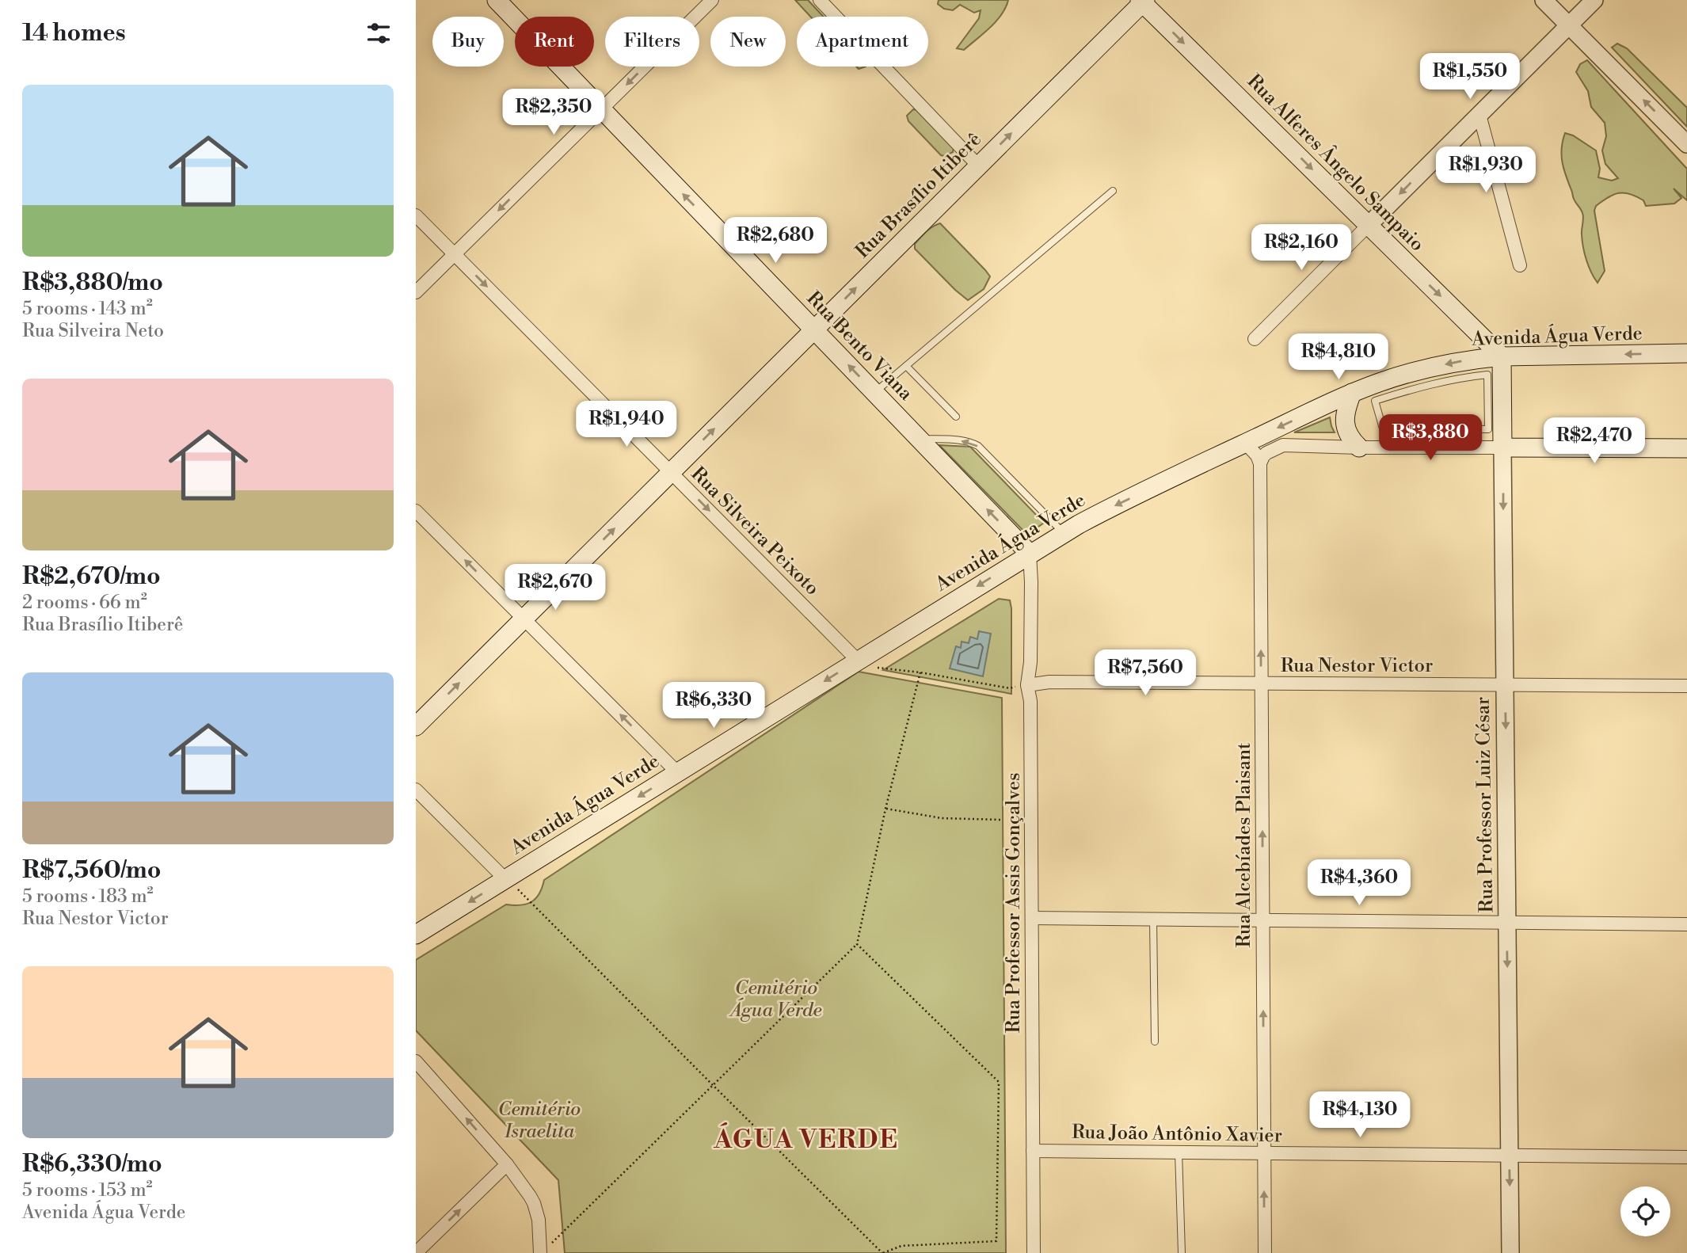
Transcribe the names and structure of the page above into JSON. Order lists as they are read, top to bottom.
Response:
{
  "streets": {
    "main road": [
      "Rua Alferes Ângelo Sampaio",
      "Rua Brasílio Itiberê",
      "Avenida Água Verde",
      "Rua Bento Viana",
      "Rua Professor Luiz César"
    ],
    "street": [
      "Rua Silveira Peixoto",
      "Rua Nestor Victor",
      "Rua Alcebíades Plaisant",
      "Rua Professor Assis Gonçalves",
      "Rua João Antônio Xavier"
    ]
  },
  "crossings": [
    ["Rua Alferes Ângelo Sampaio", "Rua Brasílio Itiberê"],
    ["Rua Alferes Ângelo Sampaio", "Avenida Água Verde"],
    ["Rua Alferes Ângelo Sampaio", "Rua Professor Luiz César"],
    ["Rua Brasílio Itiberê", "Rua Bento Viana"],
    ["Rua Brasílio Itiberê", "Rua Silveira Peixoto"],
    ["Avenida Água Verde", "Rua Bento Viana"],
    ["Avenida Água Verde", "Rua Silveira Peixoto"],
    ["Avenida Água Verde", "Rua Professor Luiz César"],
    ["Avenida Água Verde", "Rua Professor Assis Gonçalves"],
    ["Rua Bento Viana", "Rua Professor Assis Gonçalves"],
    ["Rua Nestor Victor", "Rua Professor Luiz César"],
    ["Rua Nestor Victor", "Rua Alcebíades Plaisant"],
    ["Rua Nestor Victor", "Rua Professor Assis Gonçalves"],
    ["Rua Professor Luiz César", "Rua João Antônio Xavier"],
    ["Rua Alcebíades Plaisant", "Rua João Antônio Xavier"],
    ["Rua Professor Assis Gonçalves", "Rua João Antônio Xavier"]
  ],
  "one_way": [
    "Rua Alferes Ângelo Sampaio",
    "Rua Brasílio Itiberê",
    "Avenida Água Verde",
    "Rua Bento Viana",
    "Rua Silveira Peixoto",
    "Rua Professor Luiz César",
    "Rua Alcebíades Plaisant"
  ],
  "districts": ["ÁGUA VERDE"],
  "parks": ["Cemitério Água Verde", "Cemitério Israelita"],
  "page": {
    "heading": "14 homes",
    "chip": [
      "Buy",
      "Rent",
      "Filters",
      "New",
      "Apartment"
    ],
    "price": [
      "R$1,550",
      "R$2,350",
      "R$1,930",
      "R$2,680",
      "R$2,160",
      "R$4,810",
      "R$1,940",
      "R$3,880",
      "R$2,470",
      "R$2,670",
      "R$7,560",
      "R$6,330",
      "R$4,360",
      "R$4,130"
    ],
    "list": [
      {
        "name": "R$3,880/mo",
        "note": "5 rooms · 143 m² · Rua Silveira Neto"
      },
      {
        "name": "R$2,670/mo",
        "note": "2 rooms · 66 m² · Rua Brasílio Itiberê"
      },
      {
        "name": "R$7,560/mo",
        "note": "5 rooms · 183 m² · Rua Nestor Victor"
      },
      {
        "name": "R$6,330/mo",
        "note": "5 rooms · 153 m² · Avenida Água Verde"
      }
    ]
  }
}
